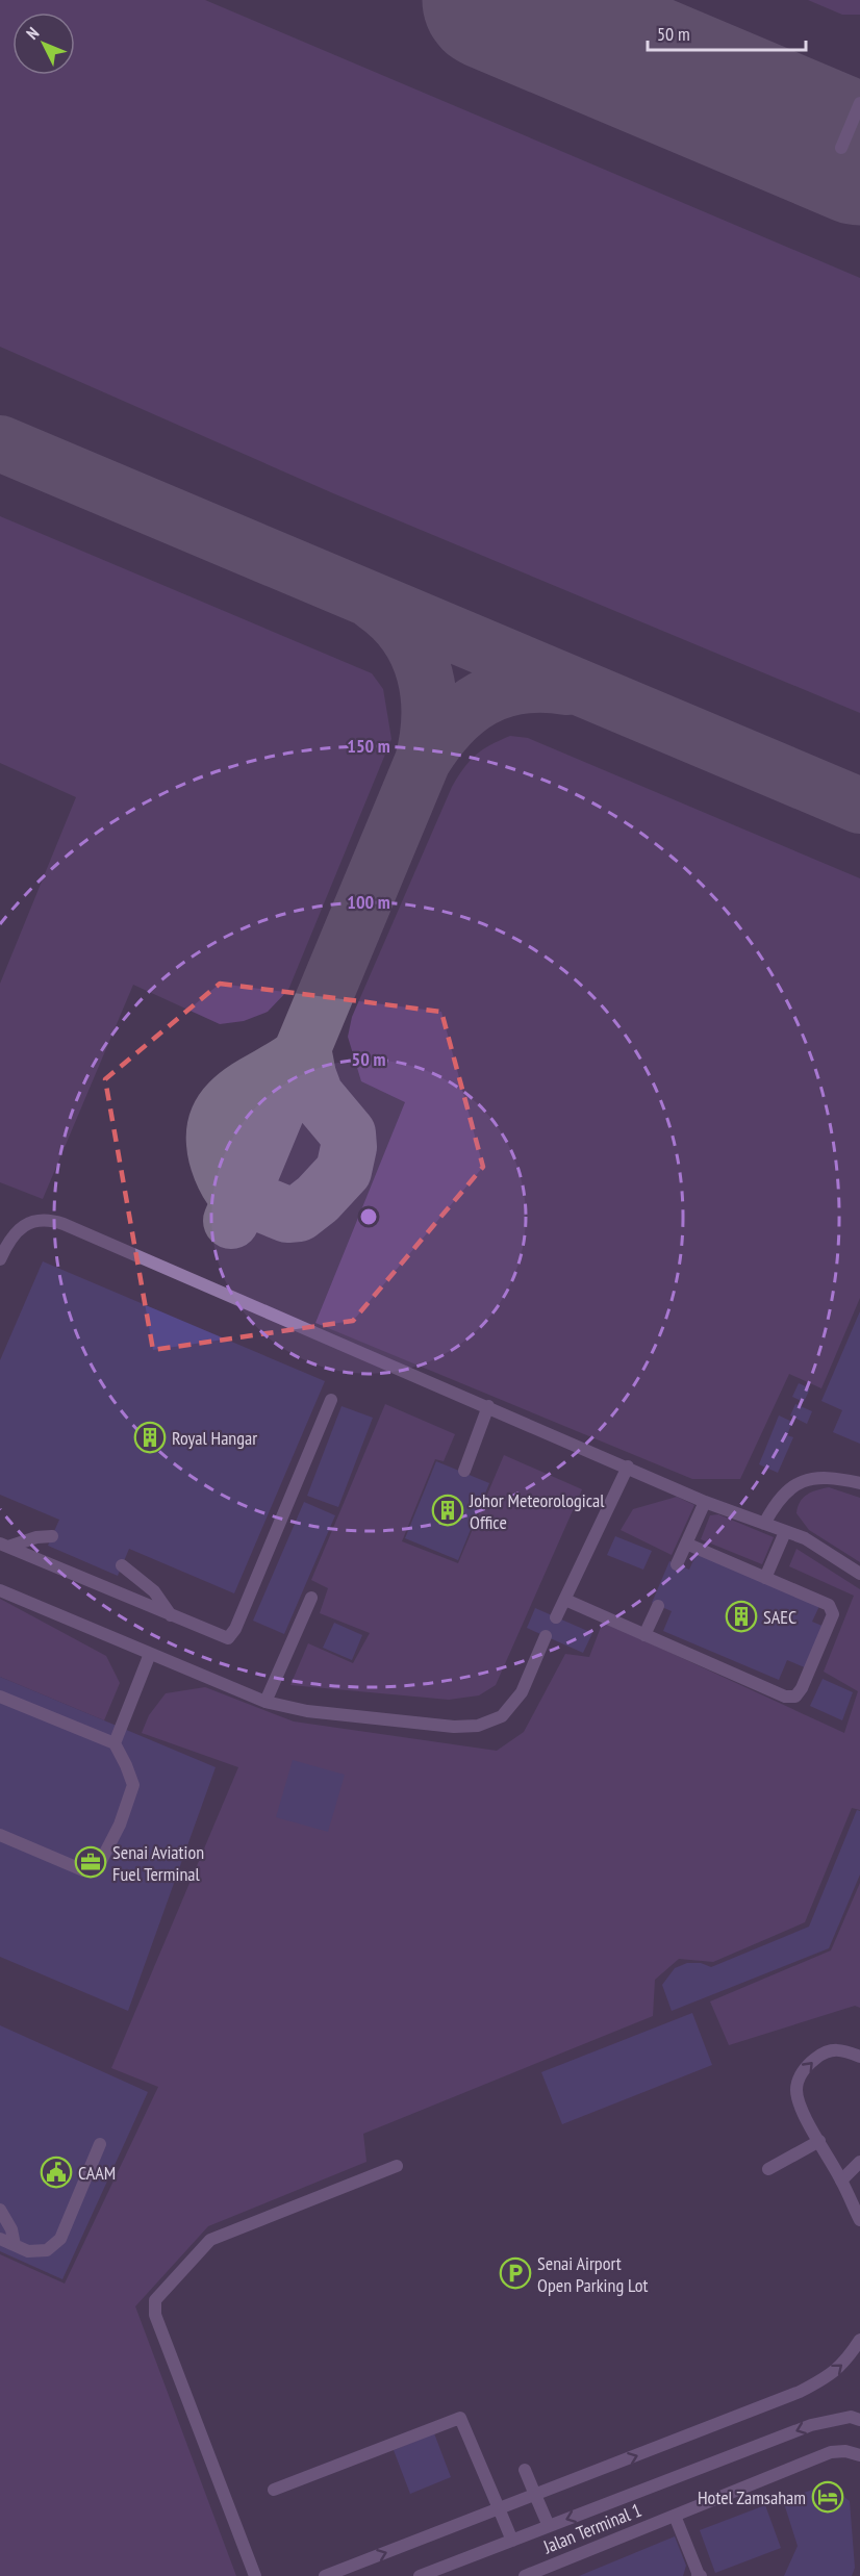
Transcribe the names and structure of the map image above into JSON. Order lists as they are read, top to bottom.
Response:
{
  "streets": {
    "street": ["Jalan Terminal 1"]
  },
  "places": {
    "building": ["Royal Hangar", "Johor Meteorological Office", "SAEC"],
    "office": ["Senai Aviation Fuel Terminal"],
    "public building": ["CAAM"],
    "parking": ["Senai Airport Open Parking Lot"],
    "hotel": ["Hotel Zamsaham"]
  },
  "scale_bar": "50 m",
  "north": "top left",
  "rings": ["150 m", "100 m", "50 m"]
}
